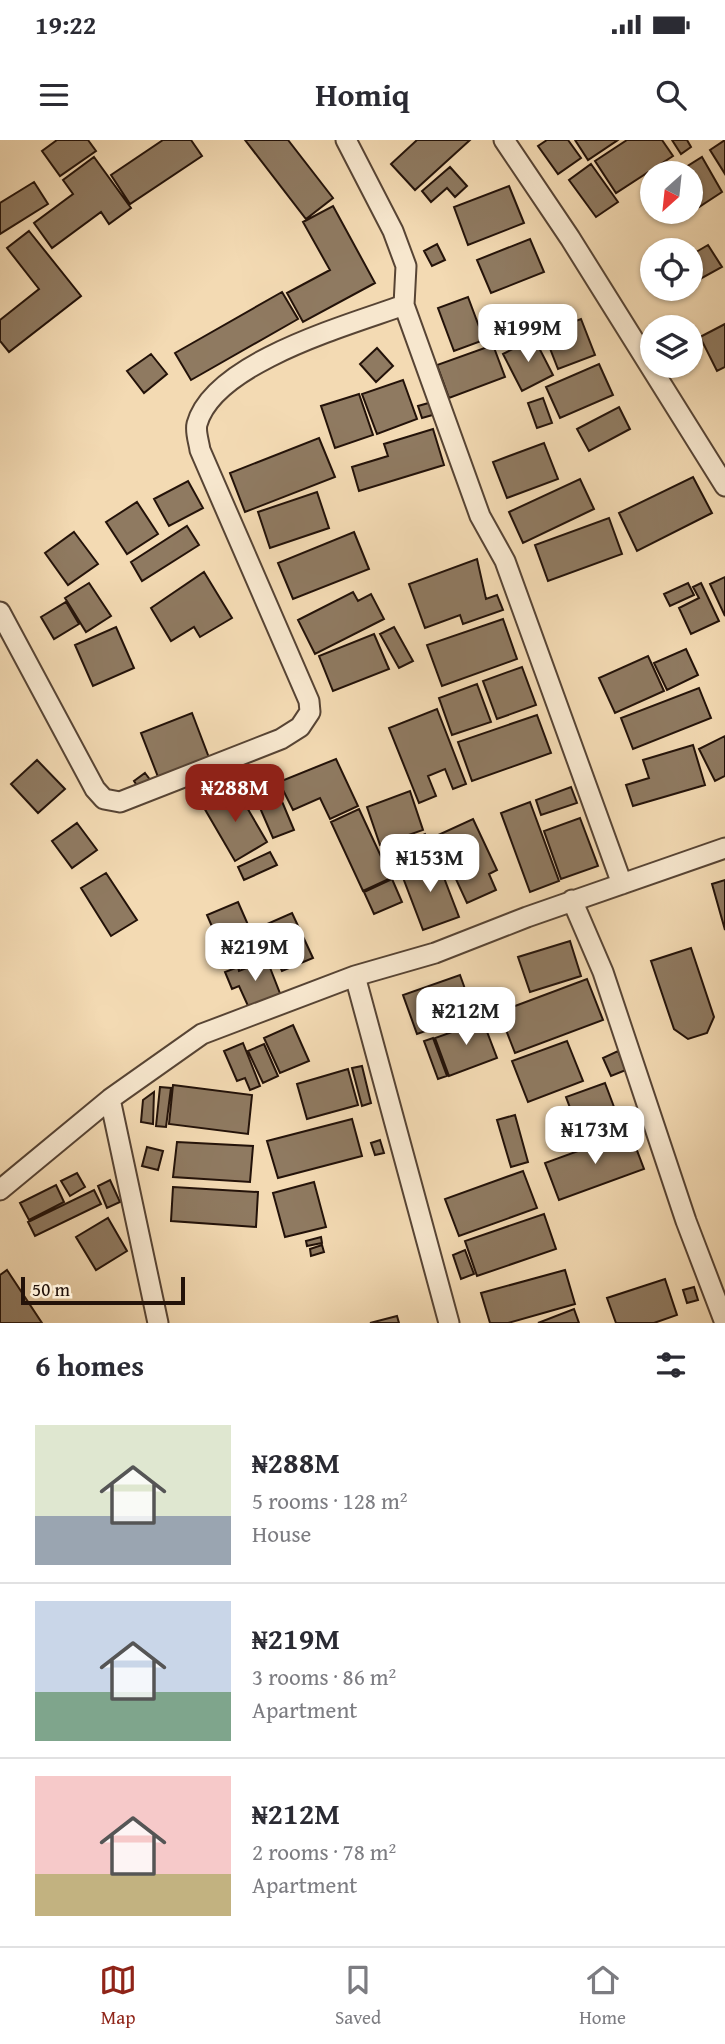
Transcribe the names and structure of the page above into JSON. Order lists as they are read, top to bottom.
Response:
{
  "scale_bar": "50 m",
  "north": "bottom left",
  "page": {
    "status": "19:22",
    "header": "Homiq",
    "price": [
      "₦199M",
      "₦288M",
      "₦153M",
      "₦219M",
      "₦212M",
      "₦173M"
    ],
    "scale": "50 m",
    "heading": "6 homes",
    "list": [
      {
        "name": "₦288M",
        "note": "5 rooms · 128 m² · House"
      },
      {
        "name": "₦219M",
        "note": "3 rooms · 86 m² · Apartment"
      },
      {
        "name": "₦212M",
        "note": "2 rooms · 78 m² · Apartment"
      }
    ],
    "tabs": ["Map", "Saved", "Home"]
  }
}
